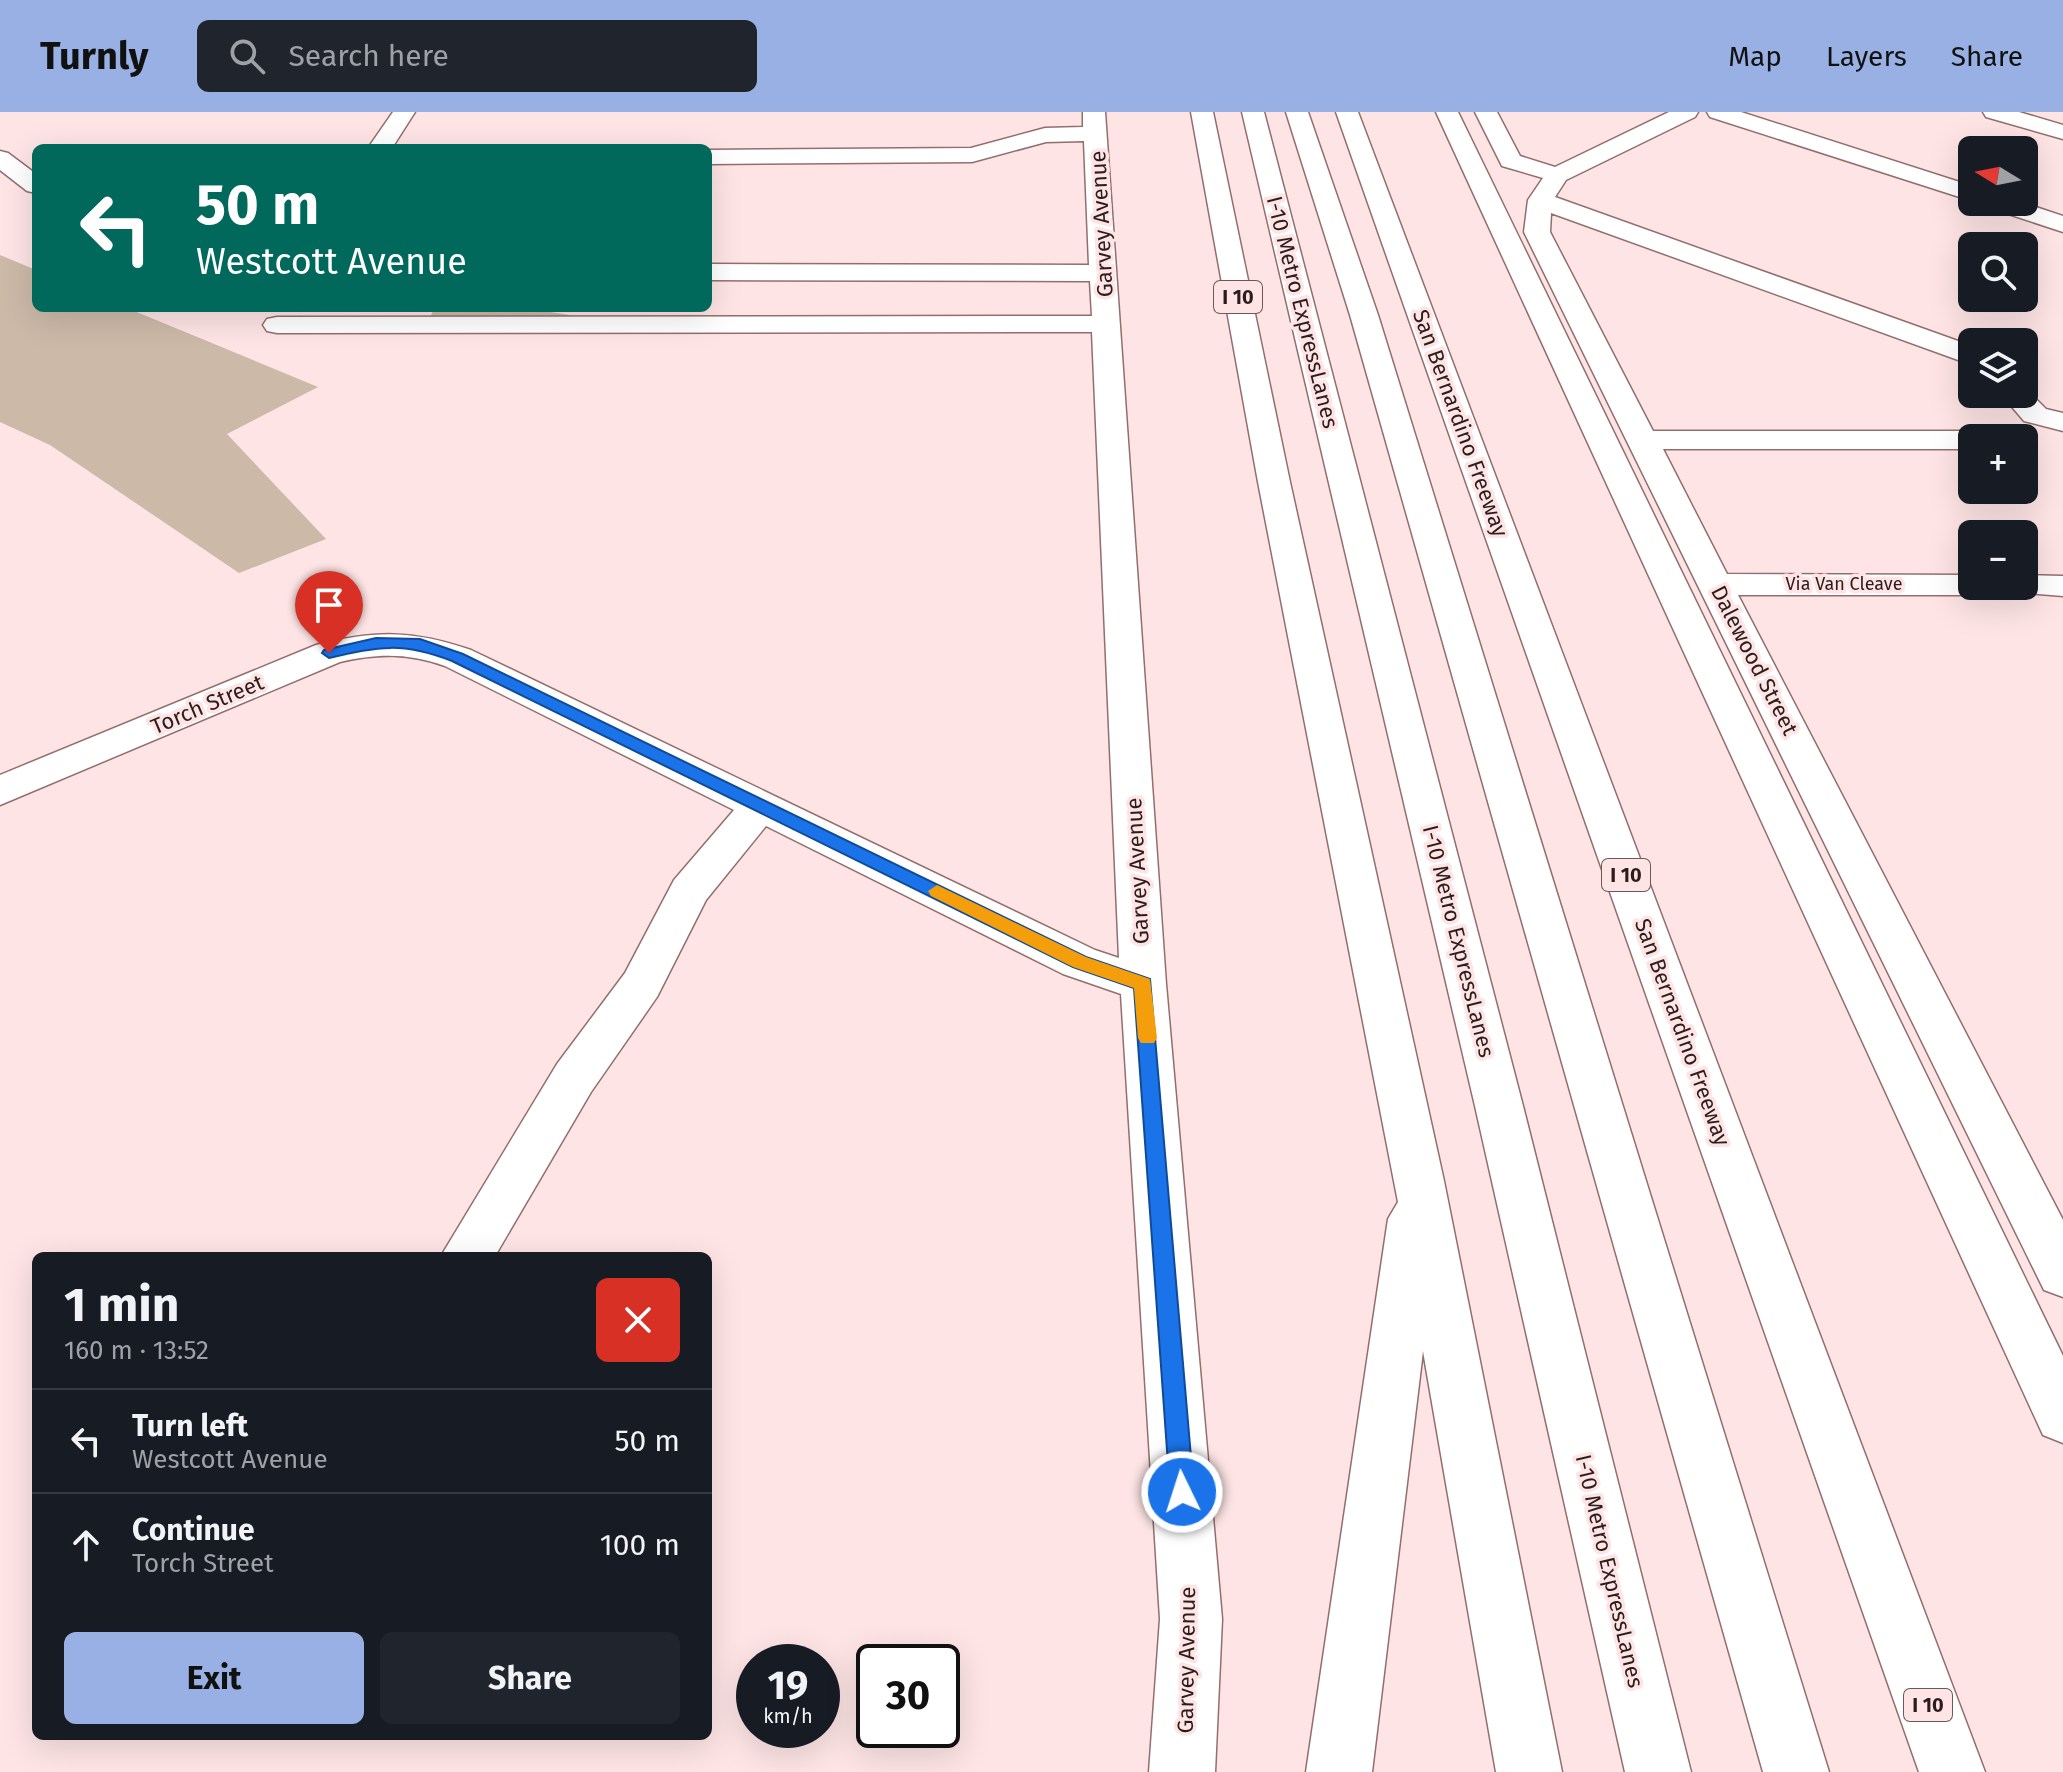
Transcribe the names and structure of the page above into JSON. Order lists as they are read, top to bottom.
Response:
{
  "streets": {
    "main road": [
      "Garvey Avenue",
      "I 10",
      "I-10 Metro ExpressLanes",
      "San Bernardino Freeway",
      "Via Van Cleave",
      "Dalewood Street",
      "Torch Street"
    ]
  },
  "crossings": [
    ["Garvey Avenue", "Torch Street"],
    ["Via Van Cleave", "Dalewood Street"]
  ],
  "north": "left",
  "page": {
    "header": "Turnly",
    "search": "Search here",
    "nav": ["Map", "Layers", "Share"],
    "map_buttons": ["+", "−"],
    "turn": ["50 m", "Westcott Avenue"],
    "heading": ["1 min", "160 m · 13:52"],
    "list": [
      {
        "name": "Turn left",
        "note": "Westcott Avenue",
        "value": "50 m"
      },
      {
        "name": "Continue",
        "note": "Torch Street",
        "value": "100 m"
      }
    ],
    "buttons": ["Exit", "Share"],
    "speed": "19 km/h",
    "limit": "30"
  }
}
